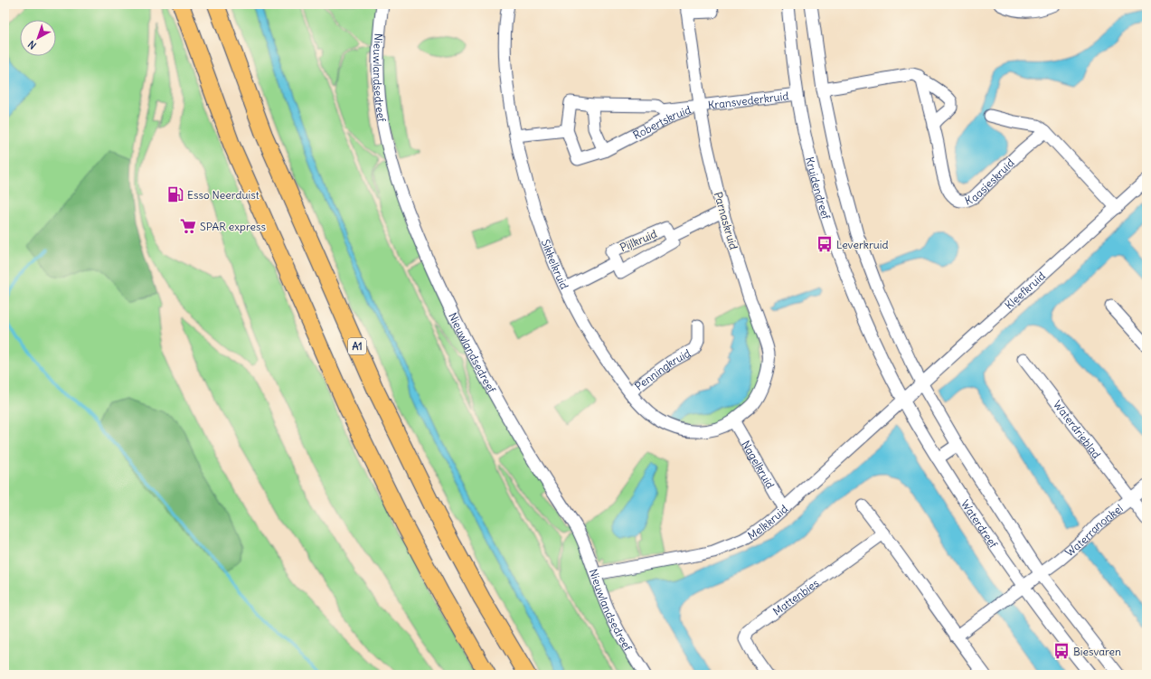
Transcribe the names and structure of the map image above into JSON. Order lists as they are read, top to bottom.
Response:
{
  "streets": {
    "highway": ["A1"],
    "street": [
      "Nieuwlandsedreef",
      "Kransvederkruid",
      "Robertskruid",
      "Kaasjeskruid",
      "Kruidendreef",
      "Parnaskruid",
      "Pijlkruid",
      "Sikkelkruid",
      "Kleefkruid",
      "Penningkruid",
      "Waterdrieblad",
      "Nagelkruid",
      "Melkkruid",
      "Waterdreef",
      "Waterranonkel",
      "Mattenbies"
    ]
  },
  "crossings": [
    ["Nieuwlandsedreef", "Melkkruid"],
    ["Kransvederkruid", "Robertskruid"],
    ["Kransvederkruid", "Kruidendreef"],
    ["Kransvederkruid", "Parnaskruid"],
    ["Robertskruid", "Parnaskruid"],
    ["Kruidendreef", "Kleefkruid"],
    ["Kruidendreef", "Melkkruid"],
    ["Kruidendreef", "Waterdreef"],
    ["Parnaskruid", "Pijlkruid"],
    ["Parnaskruid", "Sikkelkruid"],
    ["Parnaskruid", "Nagelkruid"],
    ["Pijlkruid", "Sikkelkruid"],
    ["Sikkelkruid", "Penningkruid"],
    ["Sikkelkruid", "Nagelkruid"],
    ["Kleefkruid", "Melkkruid"],
    ["Kleefkruid", "Waterdreef"],
    ["Waterdrieblad", "Waterranonkel"],
    ["Nagelkruid", "Melkkruid"],
    ["Melkkruid", "Waterdreef"]
  ],
  "places": {
    "fuel station": ["Esso Neerduist"],
    "supermarket": ["SPAR express"],
    "bus stop": ["Leverkruid", "Biesvaren"]
  },
  "north": "bottom left"
}
